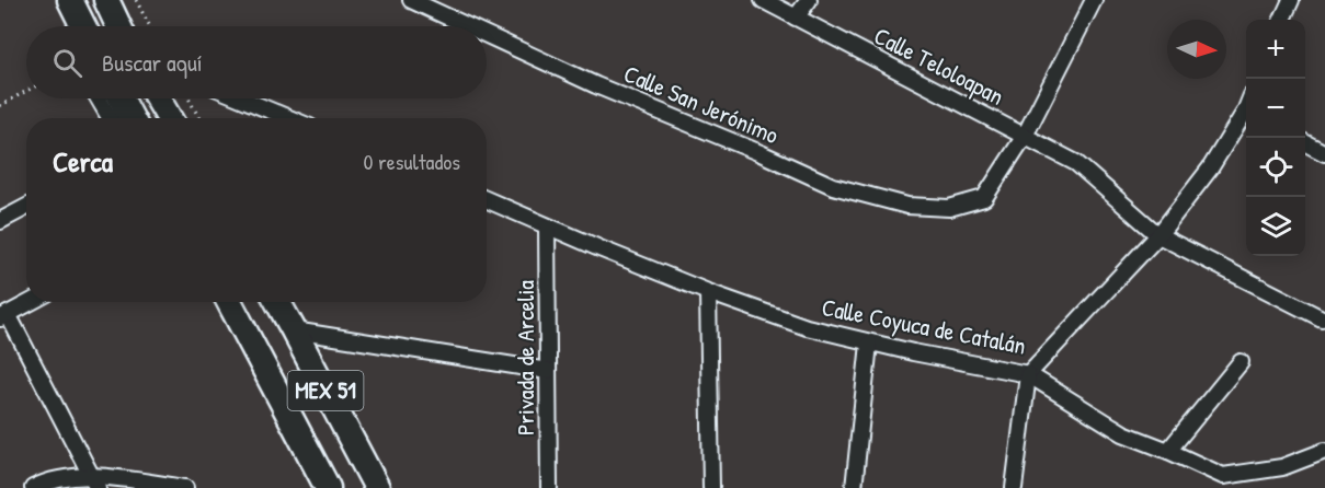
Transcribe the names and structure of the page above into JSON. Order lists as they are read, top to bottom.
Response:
{
  "streets": {
    "main road": ["MEX 51"],
    "street": [
      "Calle Teloloapan",
      "Calle San Jerónimo",
      "Calle Coyuca de Catalán",
      "Privada de Arcelia"
    ]
  },
  "crossings": [
    ["Calle Teloloapan", "Calle San Jerónimo"],
    ["Calle Teloloapan", "Calle Coyuca de Catalán"],
    ["Calle Coyuca de Catalán", "Privada de Arcelia"]
  ],
  "north": "right",
  "page": {
    "map_buttons": ["+", "−"],
    "search": "Buscar aquí",
    "heading": ["Cerca", "0 resultados"]
  }
}
